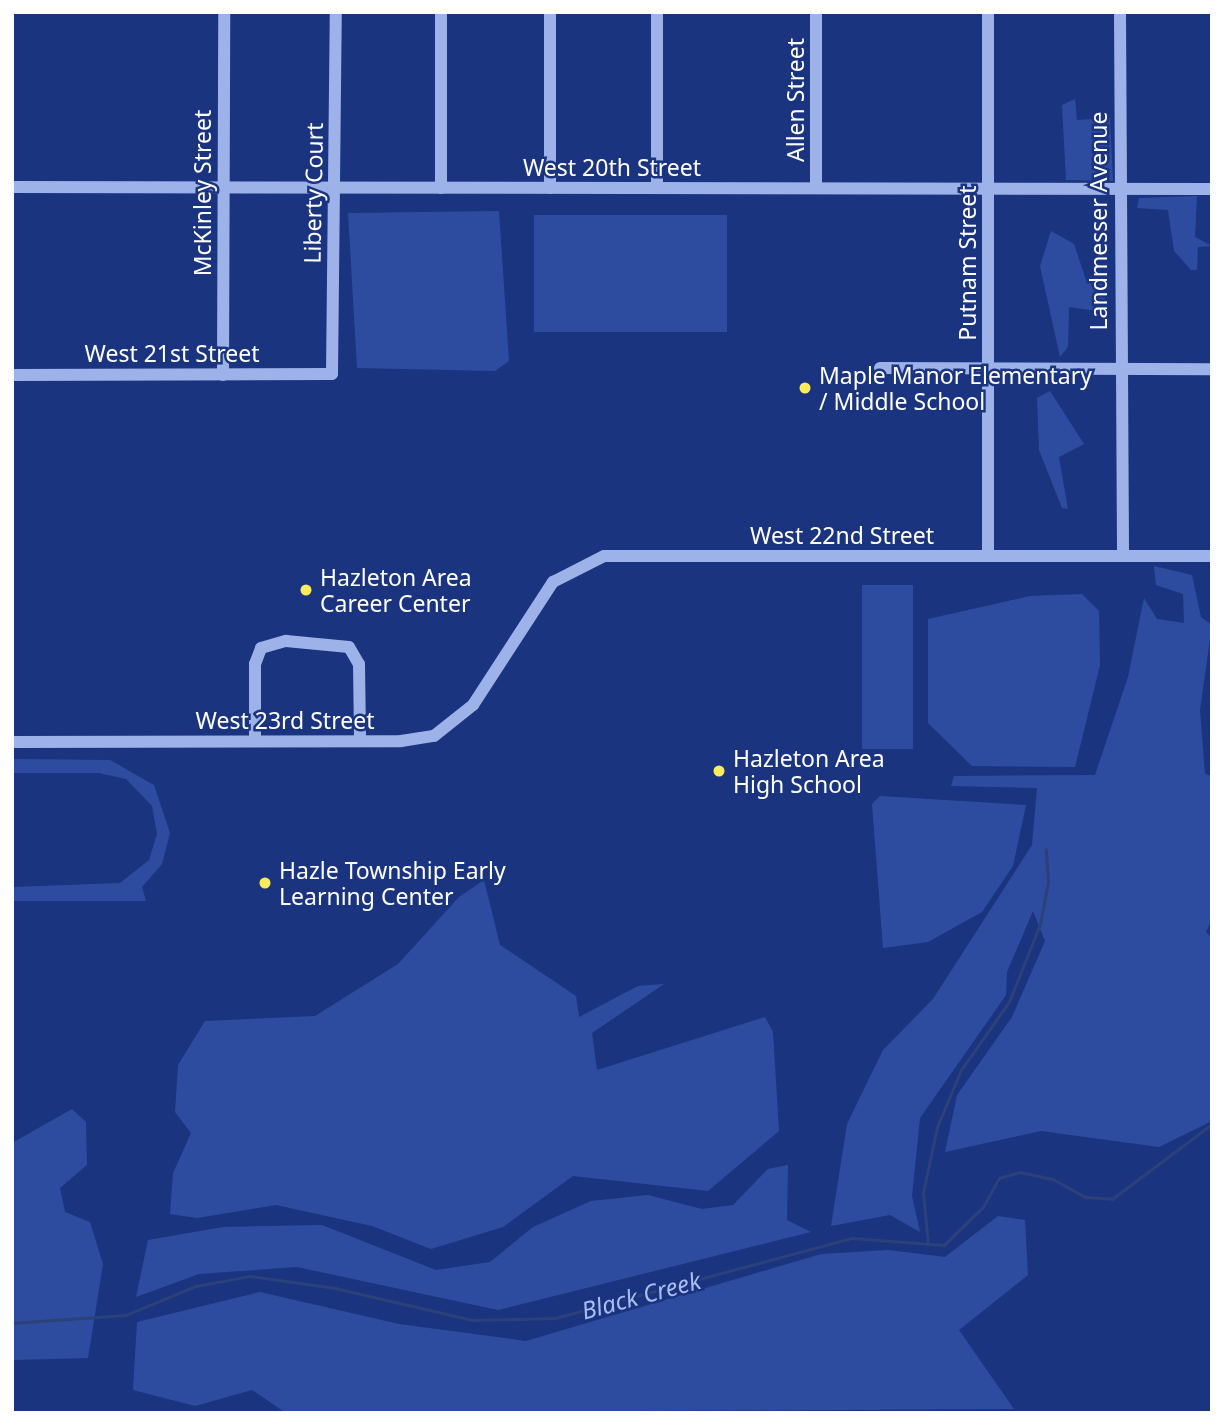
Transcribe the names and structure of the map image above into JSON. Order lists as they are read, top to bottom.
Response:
{
  "streets": {
    "street": [
      "Allen Street",
      "West 20th Street",
      "McKinley Street",
      "Liberty Court",
      "Landmesser Avenue",
      "Putnam Street",
      "West 21st Street",
      "West 22nd Street",
      "West 23rd Street"
    ]
  },
  "crossings": [
    ["Allen Street", "West 20th Street"],
    ["West 20th Street", "McKinley Street"],
    ["West 20th Street", "Liberty Court"],
    ["West 20th Street", "Landmesser Avenue"],
    ["West 20th Street", "Putnam Street"],
    ["McKinley Street", "West 21st Street"],
    ["Liberty Court", "West 21st Street"],
    ["Landmesser Avenue", "West 22nd Street"],
    ["Putnam Street", "West 22nd Street"],
    ["West 22nd Street", "West 23rd Street"]
  ],
  "water": ["Black Creek"],
  "places": [
    "Maple Manor Elementary / Middle School",
    "Hazleton Area Career Center",
    "Hazleton Area High School",
    "Hazle Township Early Learning Center"
  ]
}
